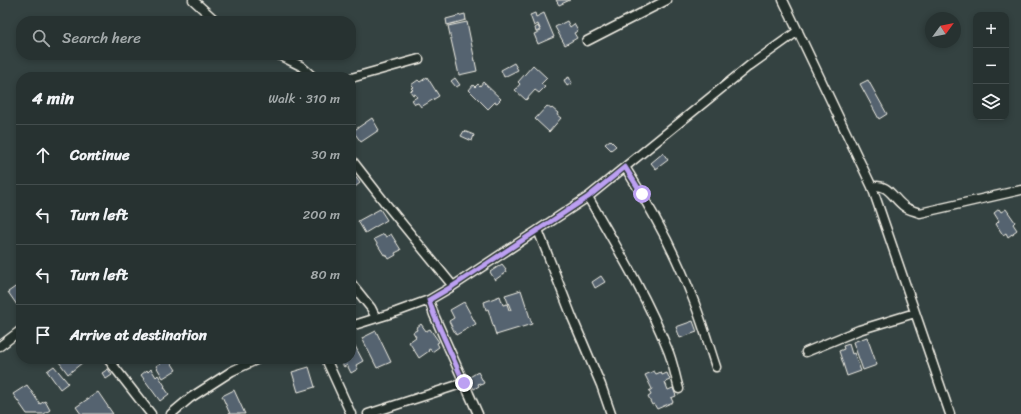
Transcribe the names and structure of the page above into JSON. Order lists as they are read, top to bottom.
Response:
{
  "north": "top right",
  "page": {
    "map_buttons": ["+", "−"],
    "search": "Search here",
    "heading": ["4 min", "Walk · 310 m"],
    "list": [
      ["Continue", "30 m"],
      ["Turn left", "200 m"],
      ["Turn left", "80 m"],
      "Arrive at destination"
    ]
  }
}
